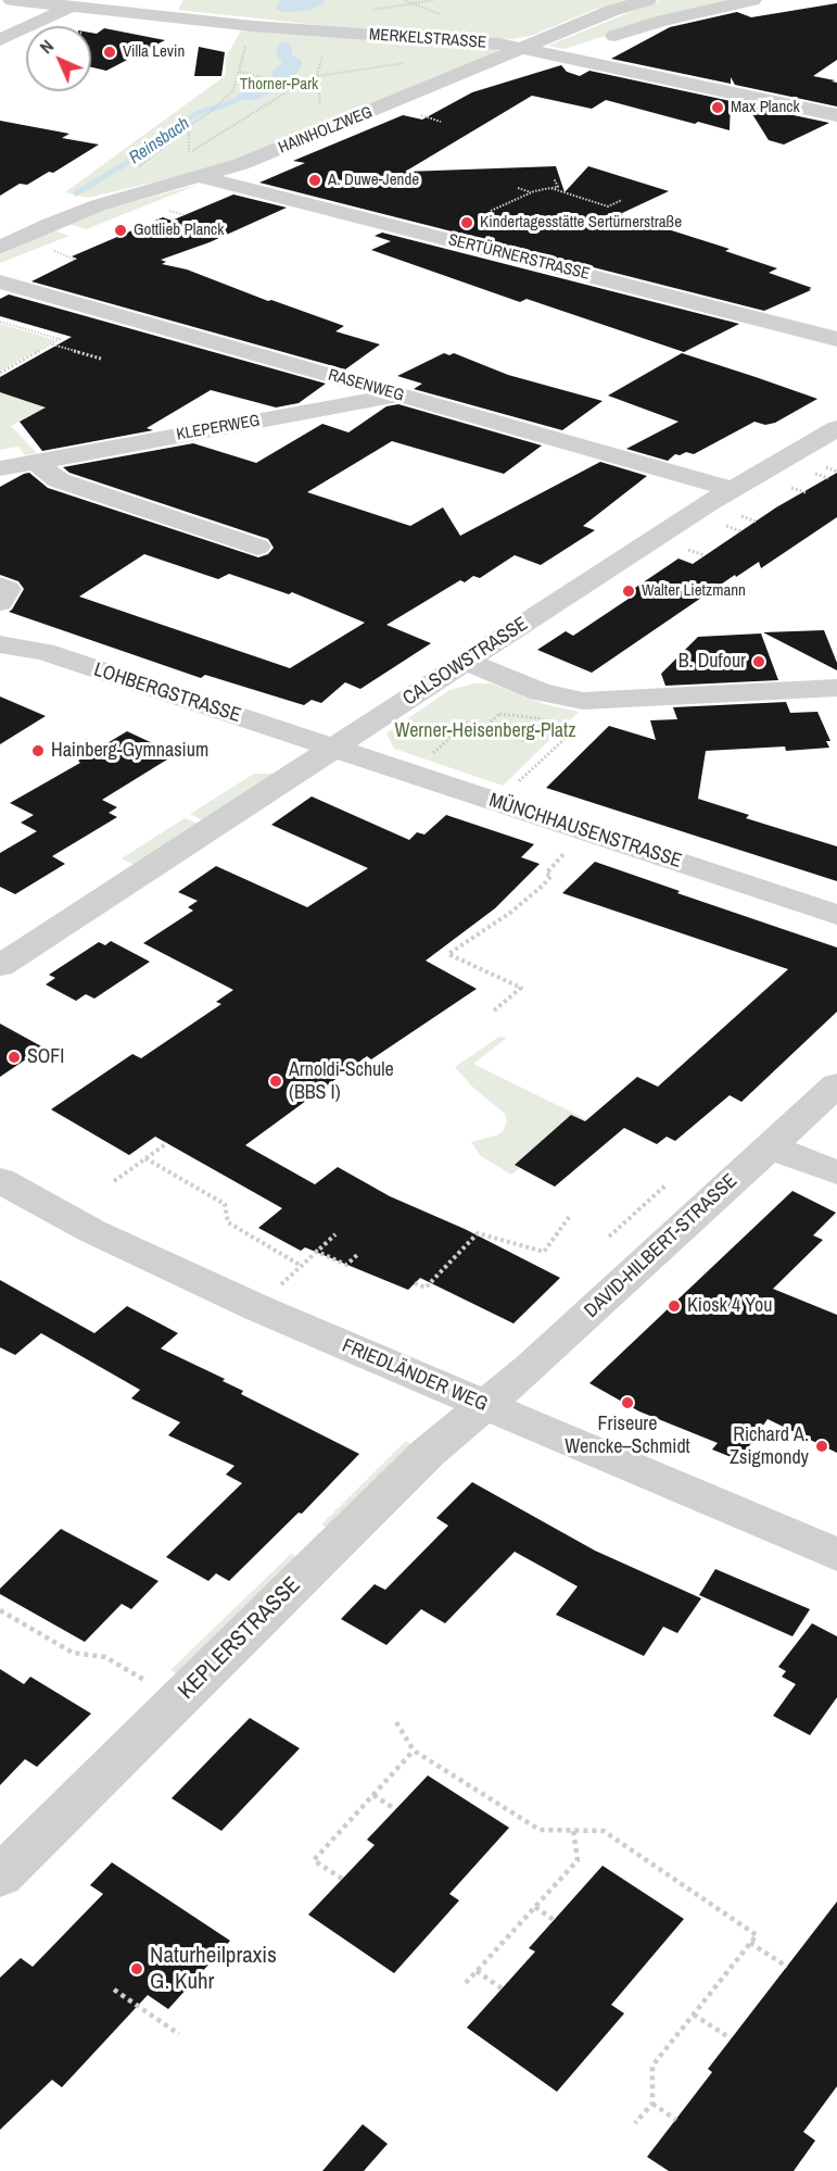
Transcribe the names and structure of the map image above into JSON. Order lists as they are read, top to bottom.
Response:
{
  "streets": {
    "street": [
      "MERKELSTRASSE",
      "HAINHOLZWEG",
      "SERTÜRNERSTRASSE",
      "RASENWEG",
      "KLEPERWEG",
      "CALSOWSTRASSE",
      "LOHBERGSTRASSE",
      "MÜNCHHAUSENSTRASSE",
      "DAVID-HILBERT-STRASSE",
      "FRIEDLÄNDER WEG",
      "KEPLERSTRASSE"
    ]
  },
  "crossings": [
    ["MERKELSTRASSE", "HAINHOLZWEG"],
    ["HAINHOLZWEG", "SERTÜRNERSTRASSE"],
    ["RASENWEG", "KLEPERWEG"],
    ["RASENWEG", "CALSOWSTRASSE"],
    ["CALSOWSTRASSE", "LOHBERGSTRASSE"],
    ["CALSOWSTRASSE", "MÜNCHHAUSENSTRASSE"],
    ["LOHBERGSTRASSE", "MÜNCHHAUSENSTRASSE"],
    ["DAVID-HILBERT-STRASSE", "FRIEDLÄNDER WEG"],
    ["DAVID-HILBERT-STRASSE", "KEPLERSTRASSE"],
    ["FRIEDLÄNDER WEG", "KEPLERSTRASSE"]
  ],
  "water": ["Reinsbach"],
  "parks": ["Thorner-Park", "Werner-Heisenberg-Platz"],
  "places": [
    "Villa Levin",
    "Max Planck",
    "A. Duwe-Jende",
    "Kindertagesstätte Sertürnerstraße",
    "Gottlieb Planck",
    "Walter Lietzmann",
    "B. Dufour",
    "Hainberg-Gymnasium",
    "SOFI",
    "Arnoldi-Schule (BBS I)",
    "Kiosk 4 You",
    "Friseure Wencke–Schmidt",
    "Richard A. Zsigmondy",
    "Naturheilpraxis G. Kuhr"
  ],
  "north": "top left"
}
